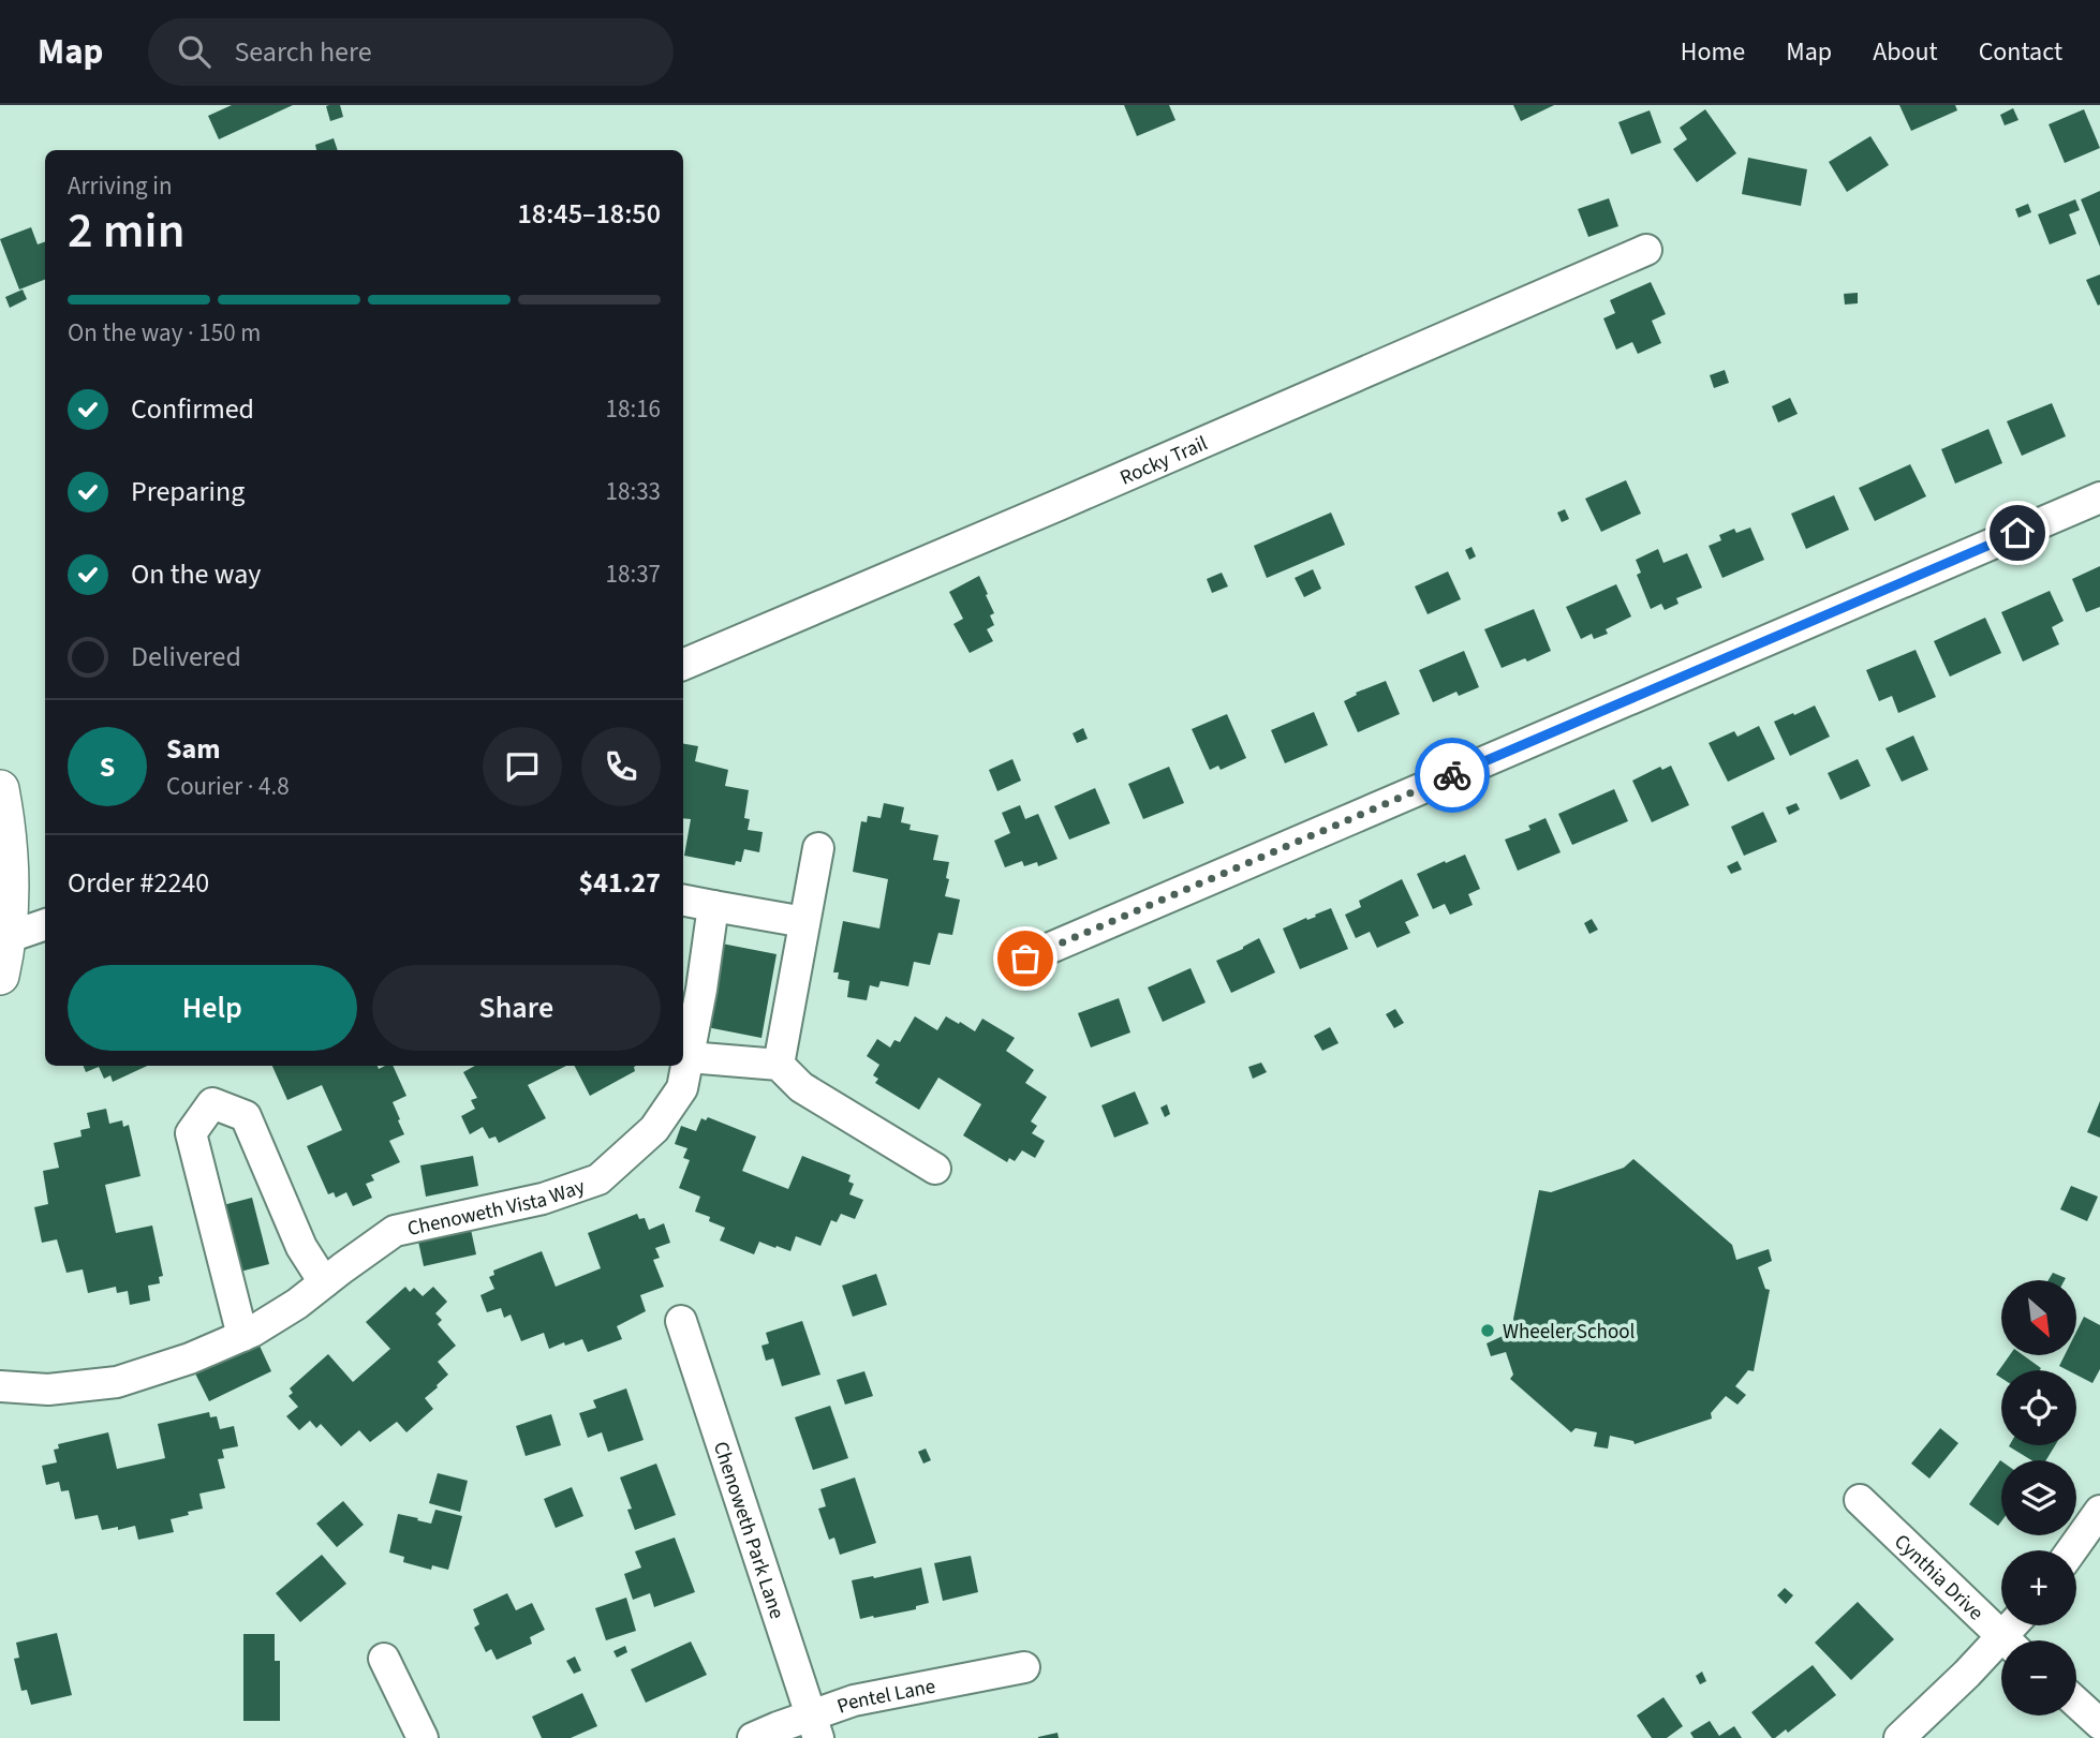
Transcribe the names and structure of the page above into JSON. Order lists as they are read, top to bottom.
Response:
{
  "streets": {
    "street": [
      "Rocky Trail",
      "Chenoweth Vista Way",
      "Chenoweth Park Lane",
      "Cynthia Drive",
      "Pentel Lane"
    ]
  },
  "crossings": [
    ["Chenoweth Park Lane", "Pentel Lane"]
  ],
  "places": ["Wheeler School"],
  "north": "bottom right",
  "page": {
    "header": "Map",
    "search": "Search here",
    "nav": [
      "Home",
      "Map",
      "About",
      "Contact"
    ],
    "heading": ["2 min", "Arriving in", "18:45–18:50"],
    "panel": [
      "Sam",
      "Courier · 4.8",
      "Order #2240",
      "$41.27"
    ],
    "bar": "On the way · 150 m",
    "list": [
      ["Confirmed", "18:16"],
      ["Preparing", "18:33"],
      ["On the way", "18:37"],
      "Delivered"
    ],
    "round": "S",
    "buttons": ["Help", "Share"],
    "map_buttons": ["+", "−"]
  }
}
